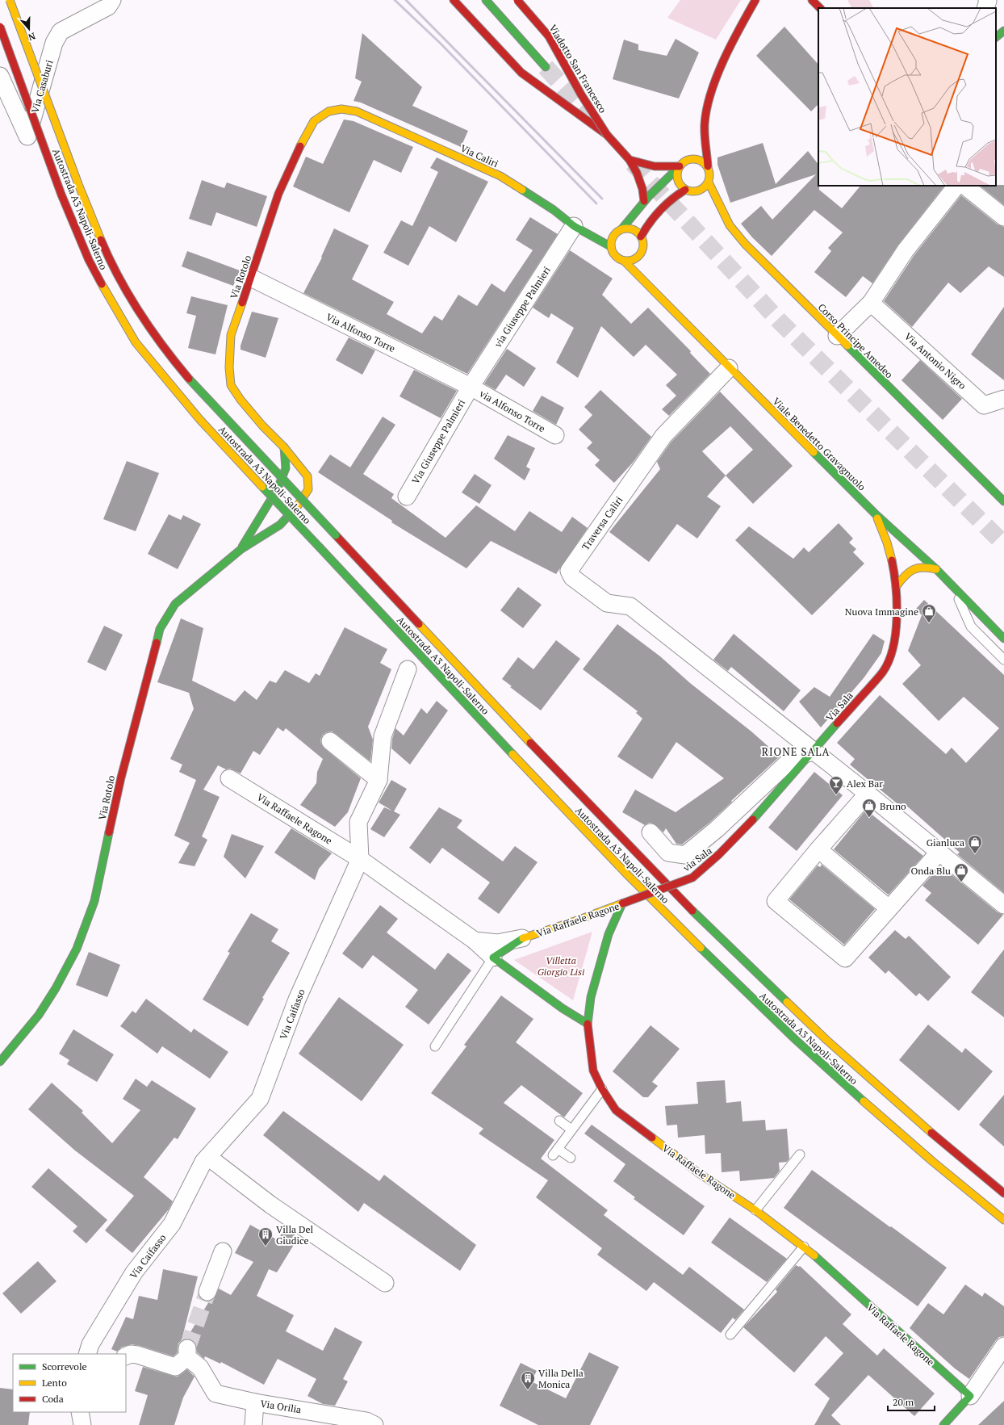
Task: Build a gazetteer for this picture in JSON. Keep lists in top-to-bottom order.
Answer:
{
  "streets": {
    "main road": [
      "Viadotto San Francesco",
      "Via Caliri",
      "Autostrada A3 Napoli-Salerno",
      "Via Rotolo",
      "Corso Principe Amedeo",
      "Viale Benedetto Gravagnuolo",
      "Via Sala",
      "Via Raffaele Ragone",
      "via Sala"
    ],
    "street": [
      "Via Casaburi",
      "via Giuseppe Palmieri",
      "Via Alfonso Torre",
      "Via Antonio Nigro",
      "via Alfonso Torre",
      "Via Giuseppe Palmieri",
      "Traversa Caliri",
      "Via Caifasso",
      "Via Orilia"
    ]
  },
  "crossings": [
    ["Viadotto San Francesco", "Corso Principe Amedeo"],
    ["Via Caliri", "Via Rotolo"],
    ["Via Caliri", "via Giuseppe Palmieri"],
    ["Via Caliri", "Viale Benedetto Gravagnuolo"],
    ["Via Rotolo", "Via Alfonso Torre"],
    ["via Giuseppe Palmieri", "Via Alfonso Torre"],
    ["via Giuseppe Palmieri", "via Alfonso Torre"],
    ["via Giuseppe Palmieri", "Via Giuseppe Palmieri"],
    ["Via Alfonso Torre", "via Alfonso Torre"],
    ["Via Alfonso Torre", "Via Giuseppe Palmieri"],
    ["via Alfonso Torre", "Via Giuseppe Palmieri"],
    ["Viale Benedetto Gravagnuolo", "Traversa Caliri"],
    ["Viale Benedetto Gravagnuolo", "Via Sala"],
    ["Traversa Caliri", "Via Sala"],
    ["Via Sala", "via Sala"],
    ["Via Raffaele Ragone", "via Sala"],
    ["Via Raffaele Ragone", "Via Caifasso"]
  ],
  "districts": ["RIONE SALA"],
  "parks": ["Villetta Giorgio Lisi"],
  "places": {
    "shop": [
      "Nuova Immagine",
      "Bruno",
      "Gianluca",
      "Onda Blu"
    ],
    "bar": ["Alex Bar"],
    "building": ["Villa Del Giudice", "Villa Della Monica"]
  },
  "legend": ["Scorrevole", "Lento", "Coda"],
  "scale_bar": "20 m",
  "north": "bottom"
}
